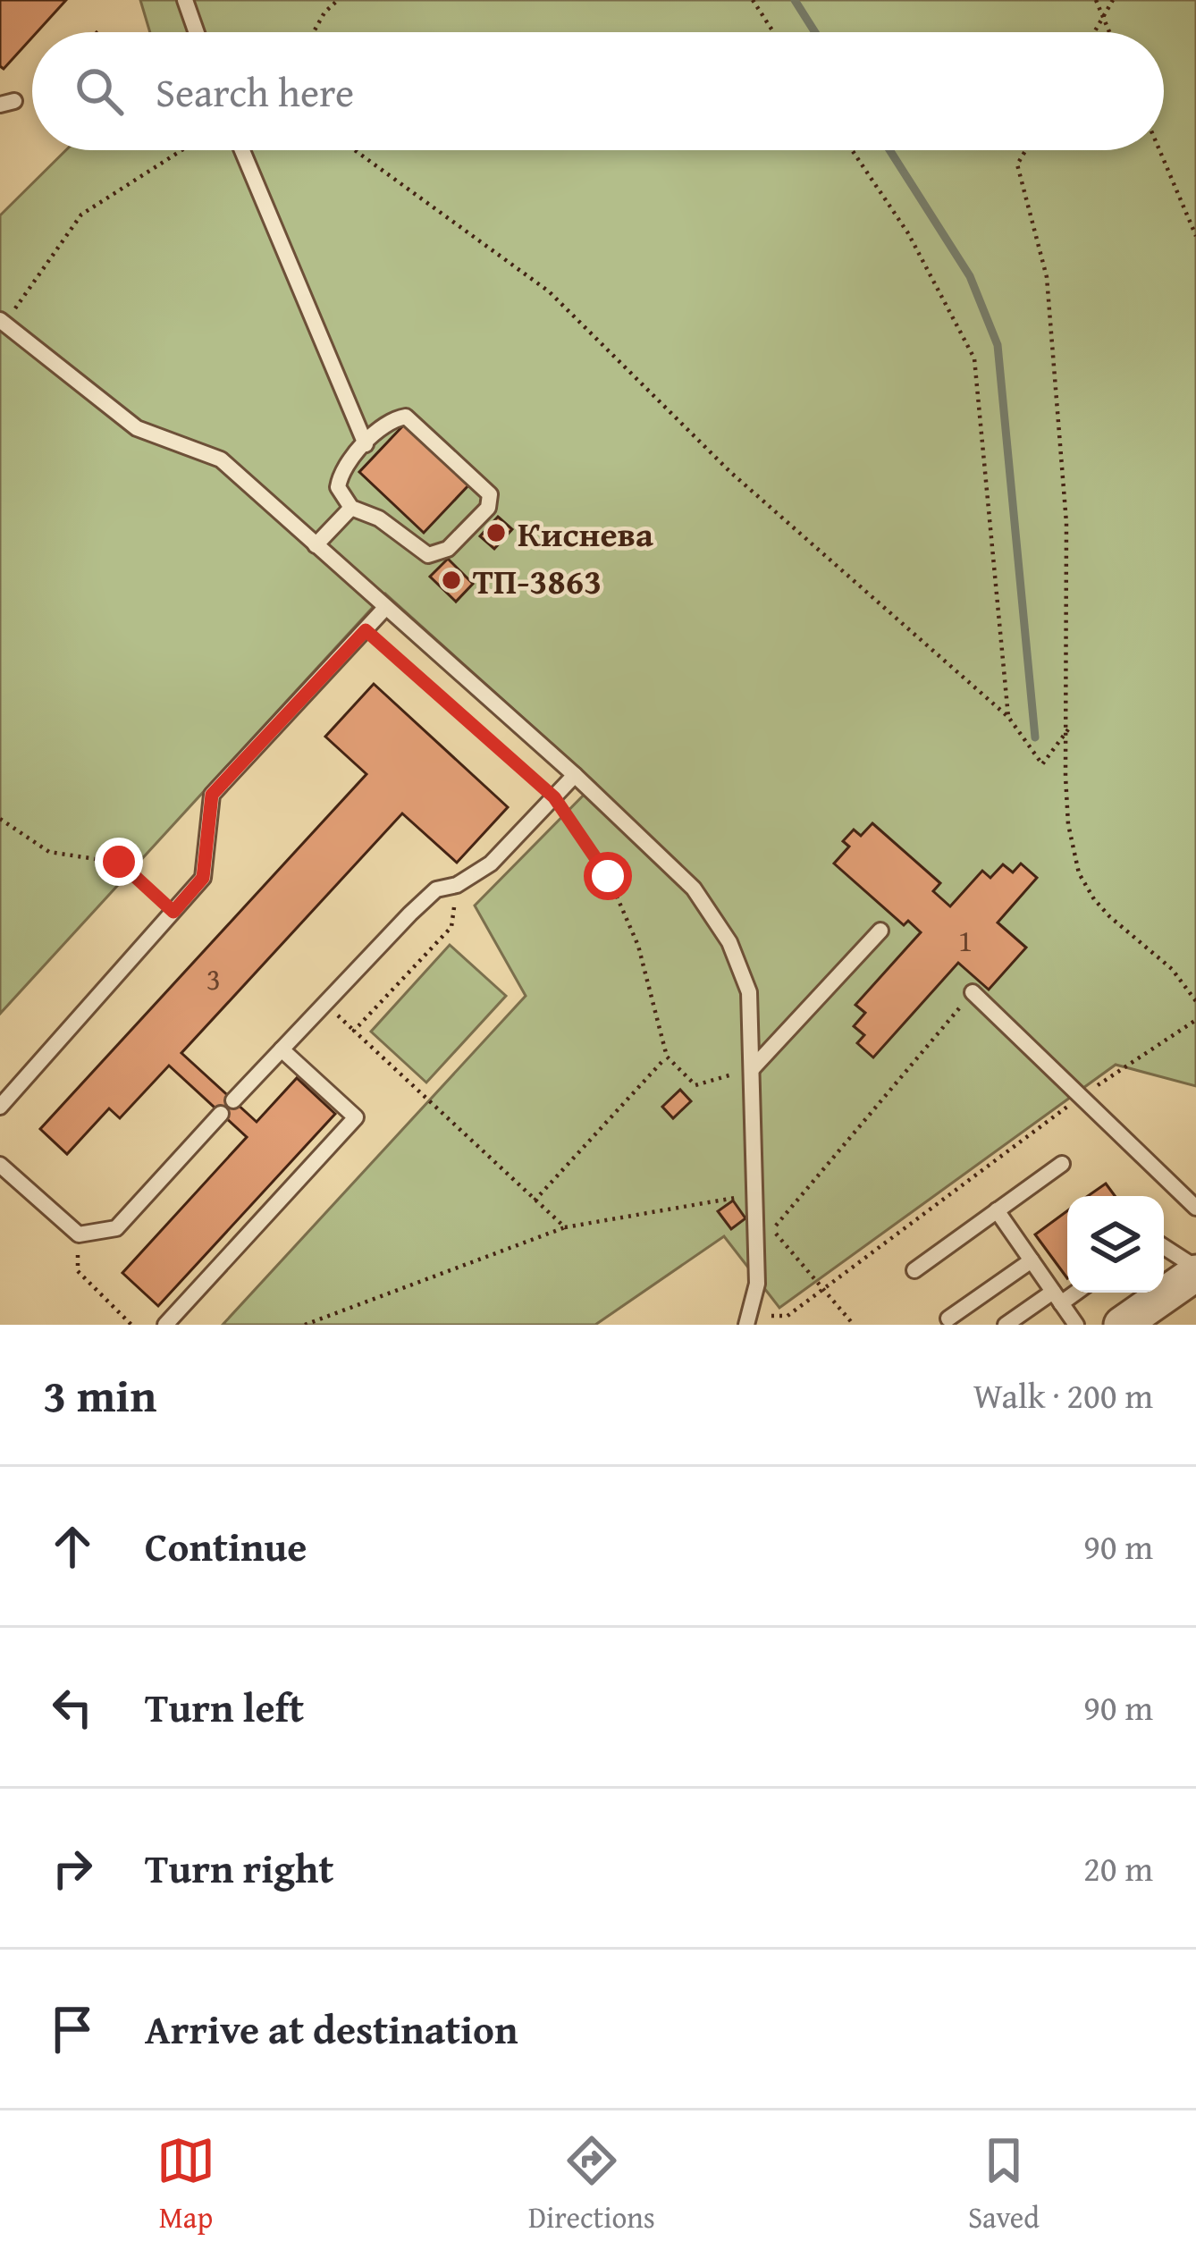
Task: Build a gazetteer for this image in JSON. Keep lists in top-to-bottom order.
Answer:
{
  "places": ["Киснева", "ТП-3863"],
  "house_numbers": ["1", "3"],
  "page": {
    "search": "Search here",
    "heading": ["3 min", "Walk · 200 m"],
    "list": [
      ["Continue", "90 m"],
      ["Turn left", "90 m"],
      ["Turn right", "20 m"],
      "Arrive at destination"
    ],
    "nav": ["Map", "Directions", "Saved"]
  }
}
